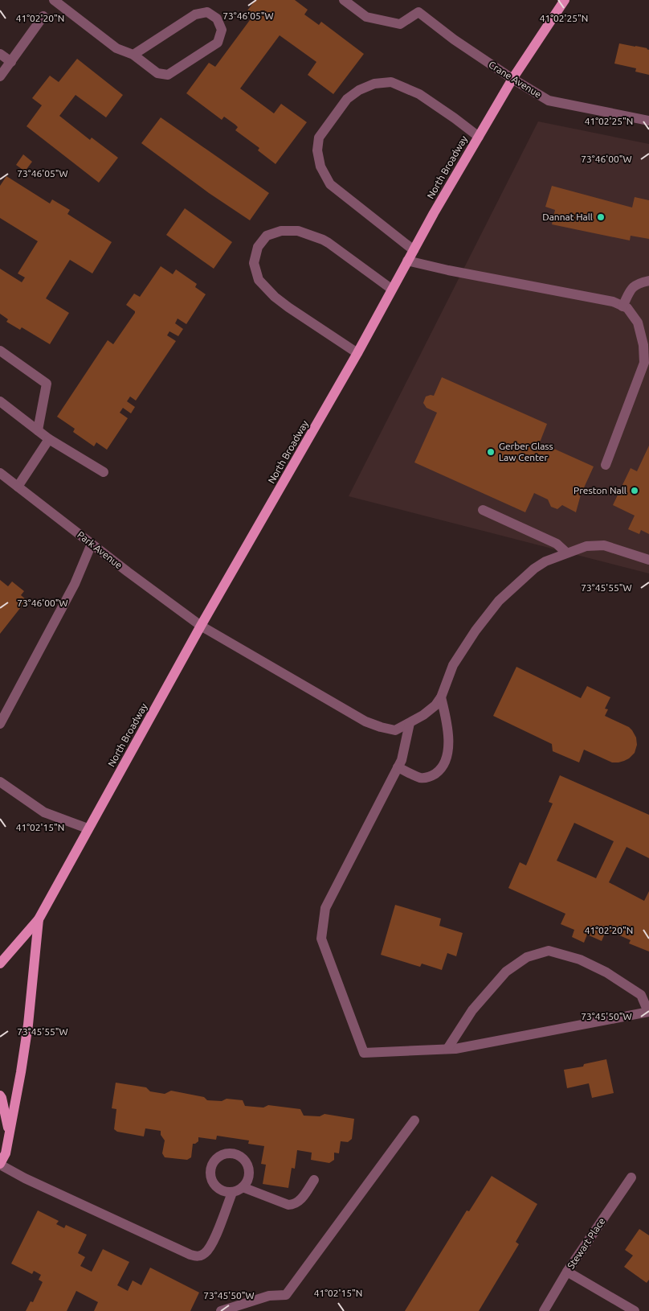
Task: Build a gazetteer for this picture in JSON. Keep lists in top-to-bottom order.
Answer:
{
  "streets": {
    "main road": ["North Broadway"],
    "street": ["Crane Avenue", "Park Avenue", "Stewart Place"]
  },
  "crossings": [
    ["Crane Avenue", "North Broadway"],
    ["North Broadway", "Park Avenue"]
  ],
  "places": ["Dannat Hall", "Gerber Glass Law Center", "Preston Nall"],
  "coordinates": [
    "73°46'05\"W",
    "41°02'25\"N",
    "41°02'20\"N",
    "73°46'00\"W",
    "73°45'55\"W",
    "41°02'15\"N",
    "73°45'50\"W"
  ]
}
